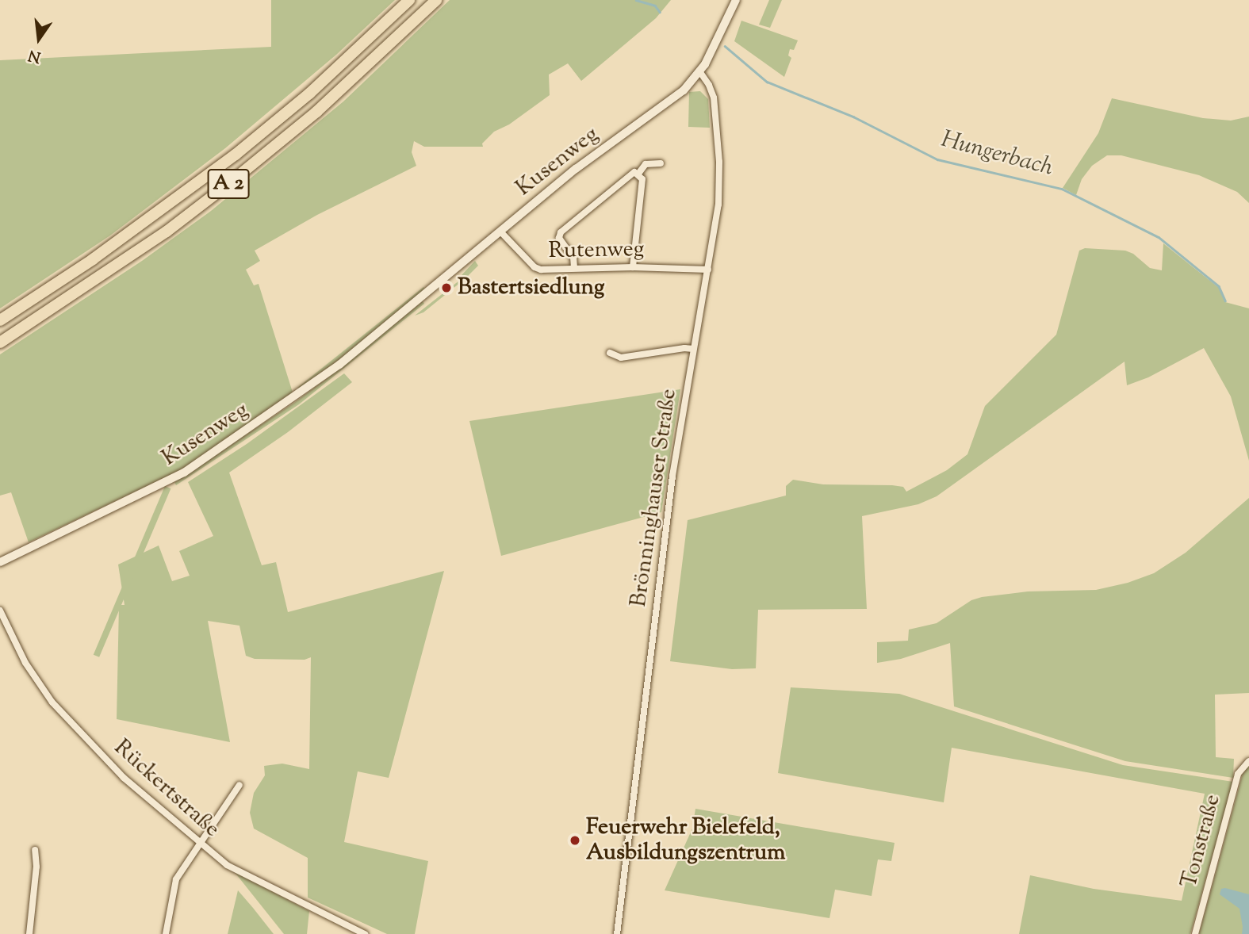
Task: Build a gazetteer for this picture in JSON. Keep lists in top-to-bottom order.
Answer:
{
  "streets": {
    "highway": ["A 2"],
    "street": [
      "Kusenweg",
      "Rutenweg",
      "Brönninghauser Straße",
      "Rückertstraße",
      "Tonstraße"
    ]
  },
  "crossings": [
    ["Kusenweg", "Rutenweg"],
    ["Kusenweg", "Brönninghauser Straße"],
    ["Rutenweg", "Brönninghauser Straße"]
  ],
  "water": ["Hungerbach"],
  "places": ["Bastertsiedlung", "Feuerwehr Bielefeld, Ausbildungszentrum"],
  "north": "bottom"
}
